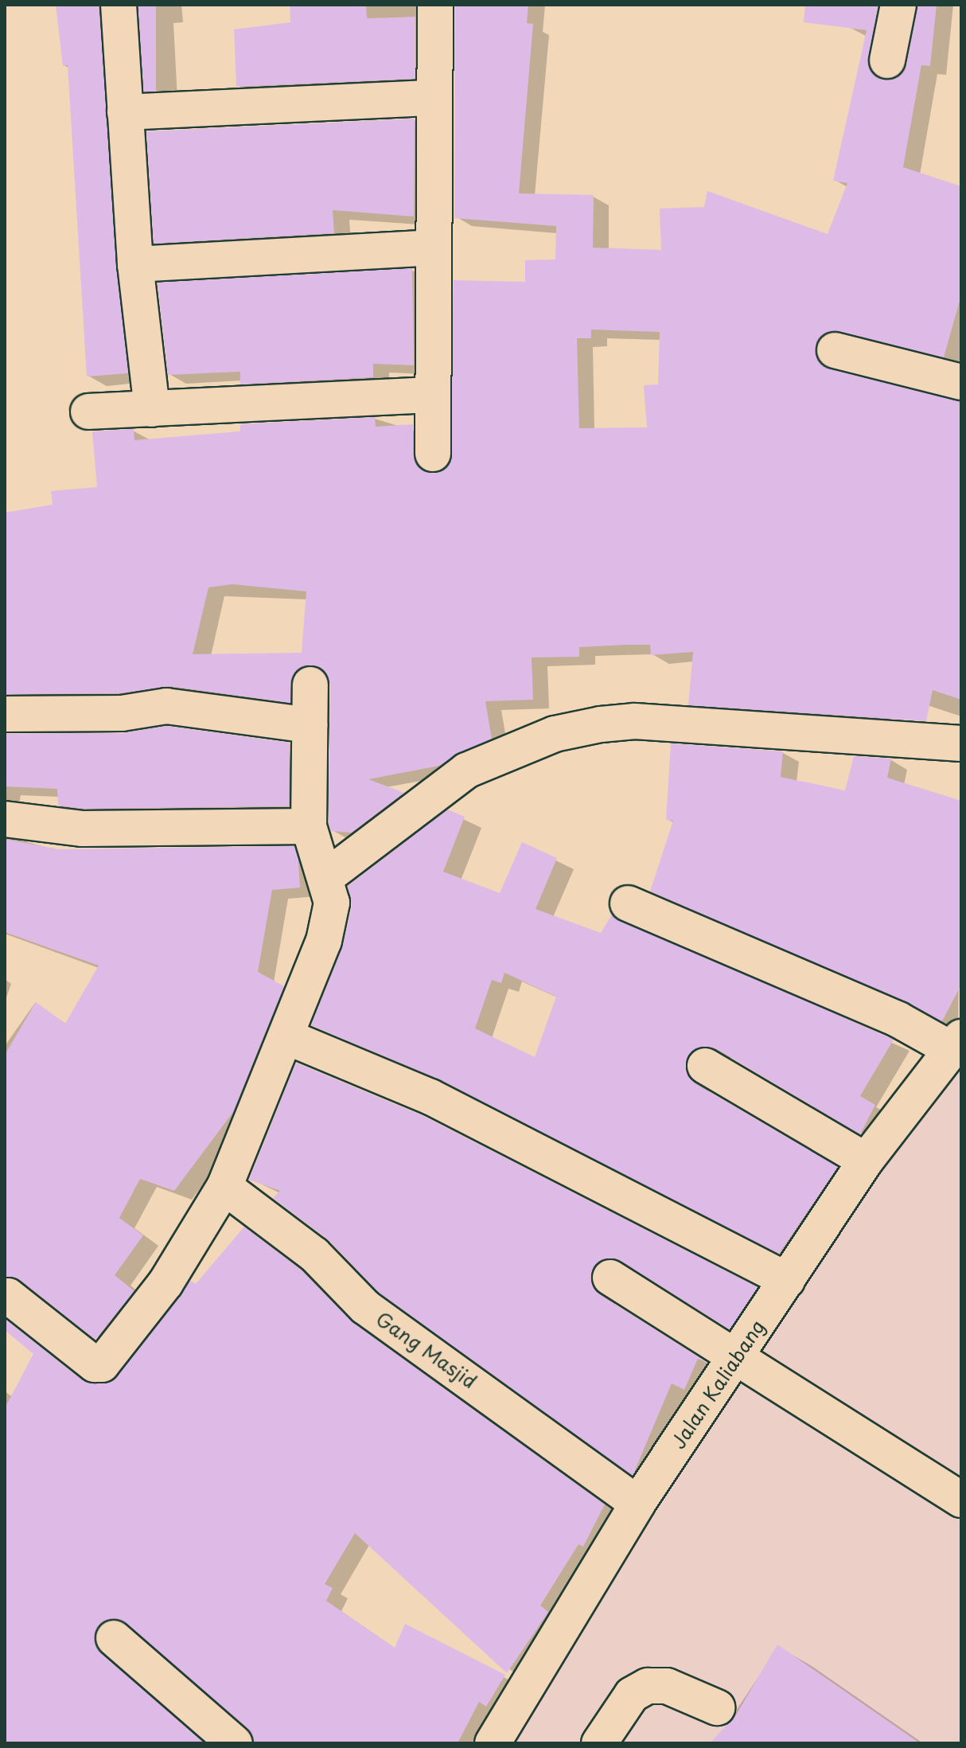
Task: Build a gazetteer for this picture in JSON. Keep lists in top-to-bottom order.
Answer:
{
  "streets": {
    "street": ["Gang Masjid", "Jalan Kaliabang"]
  },
  "crossings": [
    ["Gang Masjid", "Jalan Kaliabang"]
  ]
}
